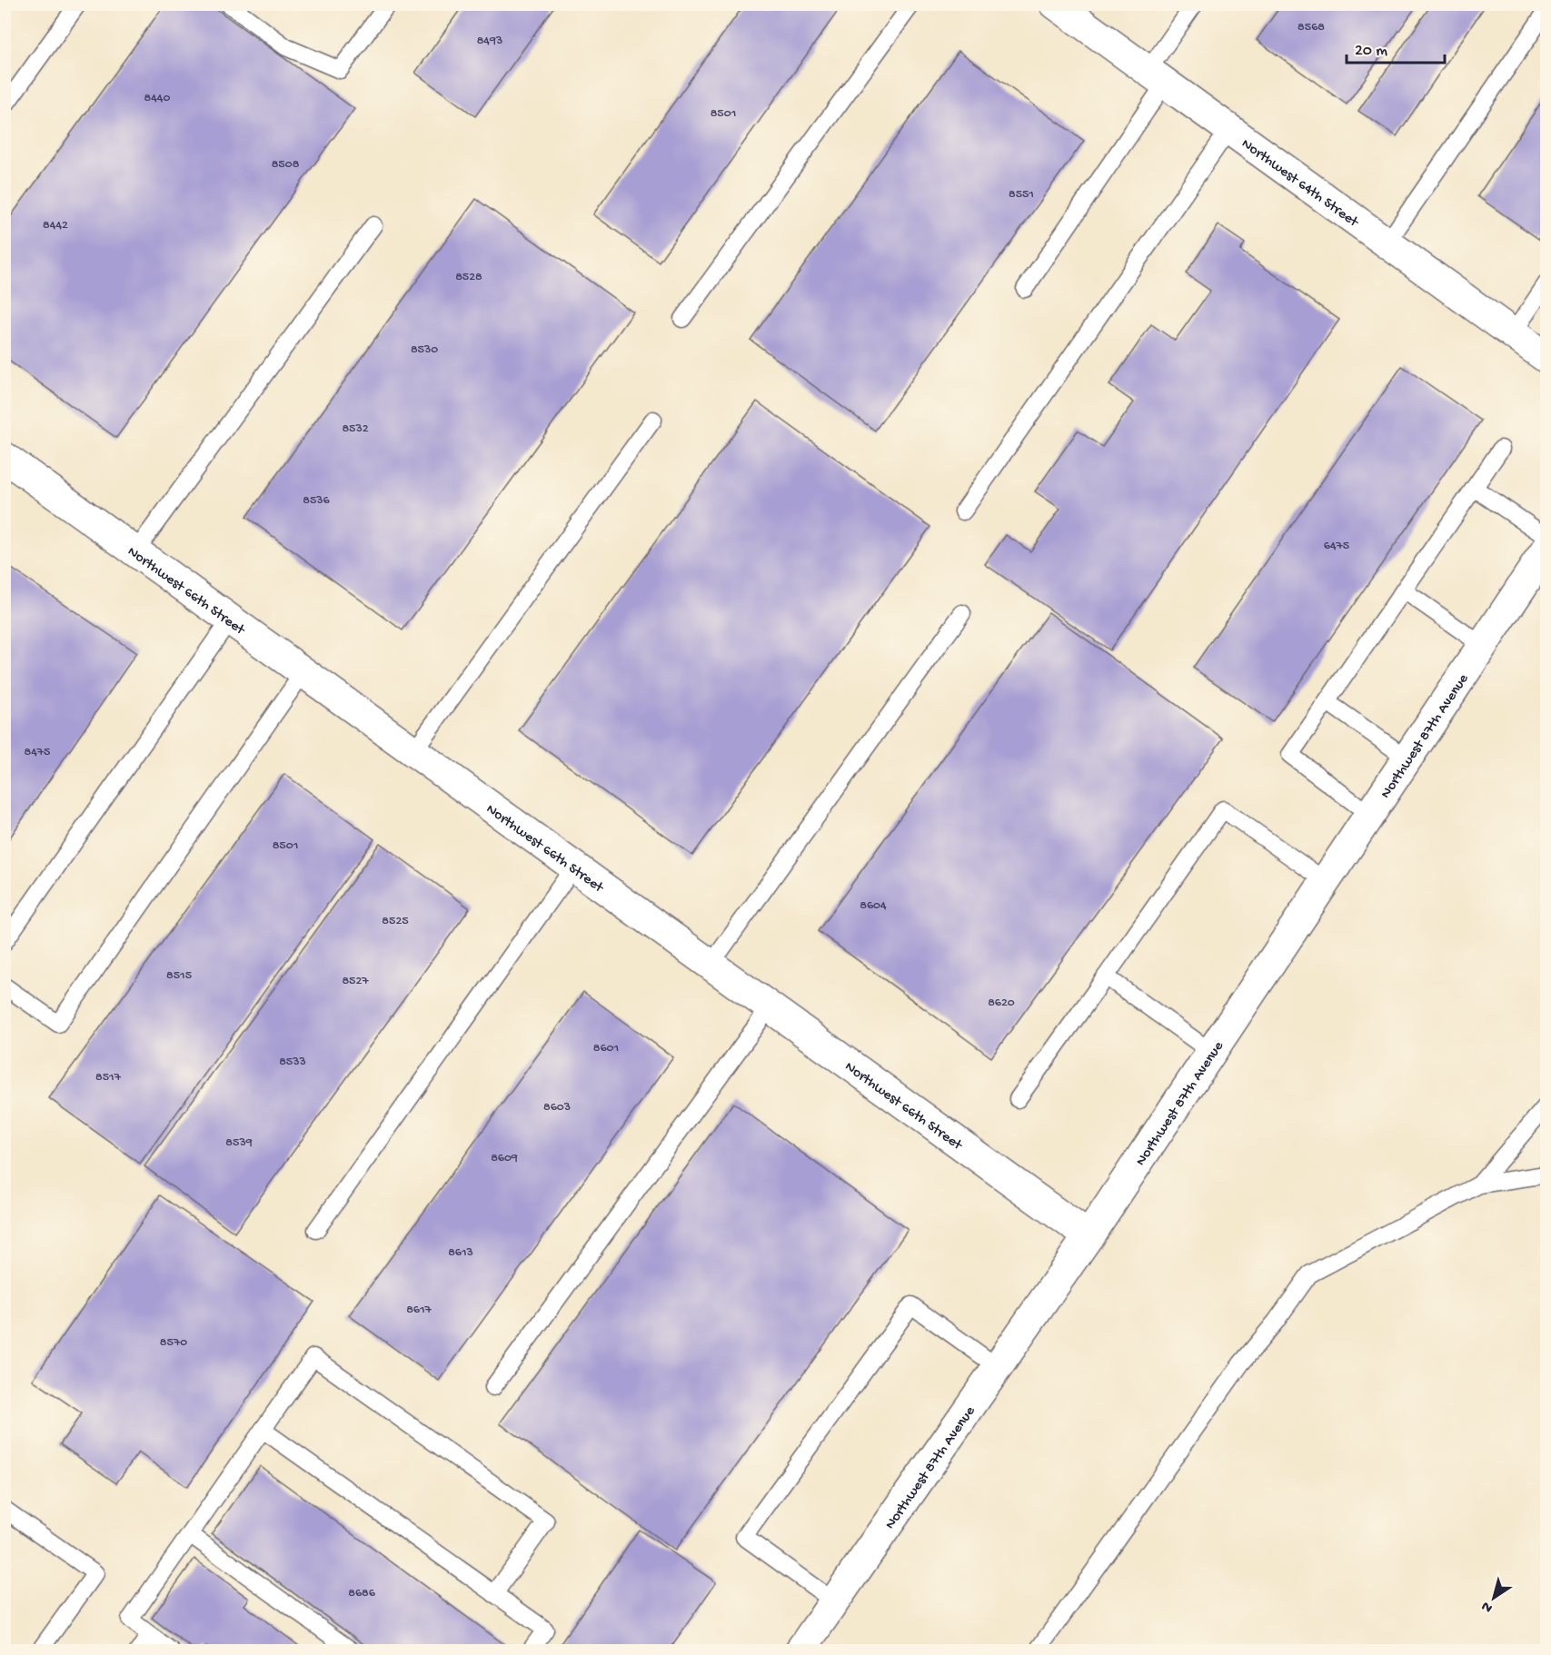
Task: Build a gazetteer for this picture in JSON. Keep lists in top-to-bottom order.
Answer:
{
  "streets": {
    "street": ["Northwest 64th Street", "Northwest 66th Street", "Northwest 87th Avenue"]
  },
  "crossings": [
    ["Northwest 66th Street", "Northwest 87th Avenue"]
  ],
  "house_numbers": [
    "8568",
    "8493",
    "8440",
    "8501",
    "8508",
    "8551",
    "8442",
    "8528",
    "8530",
    "8532",
    "8536",
    "6475",
    "8475",
    "8501",
    "8604",
    "8525",
    "8515",
    "8527",
    "8620",
    "8601",
    "8533",
    "8517",
    "8603",
    "8539",
    "8609",
    "8613",
    "8617",
    "8570",
    "8686"
  ],
  "scale_bar": "20 m",
  "north": "bottom left"
}
